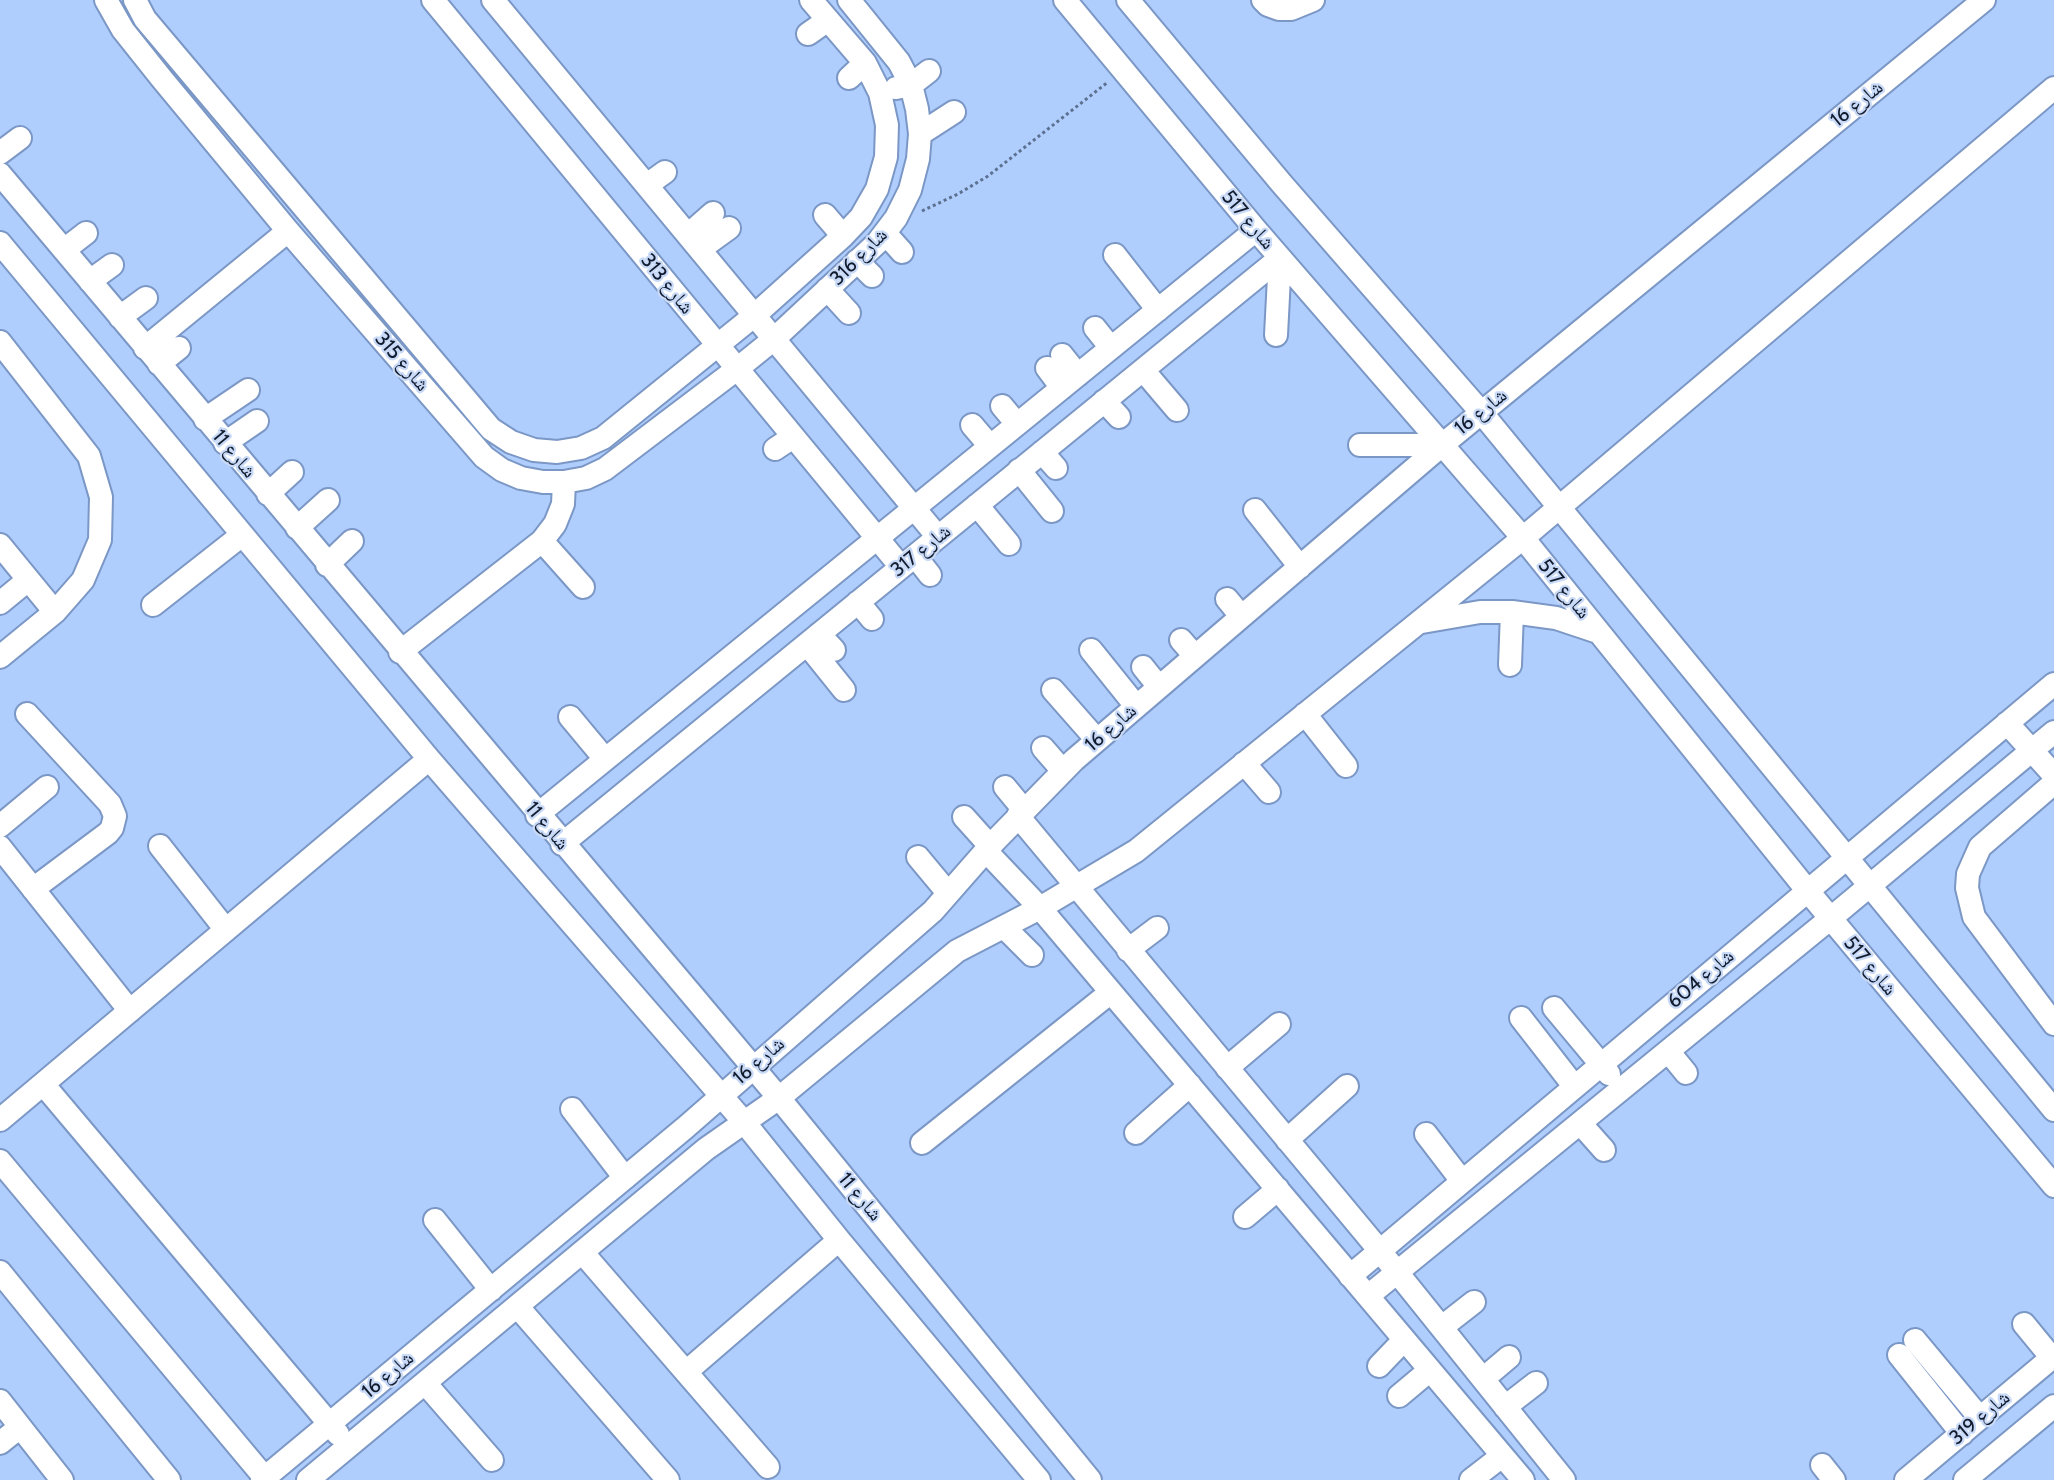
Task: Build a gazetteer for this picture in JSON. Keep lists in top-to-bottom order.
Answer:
{
  "streets": {
    "street": [
      "شارع 16",
      "شارع 517",
      "شارع 316",
      "شارع 313",
      "شارع 315",
      "شارع 11",
      "شارع 317",
      "شارع 604",
      "شارع 319"
    ]
  },
  "crossings": [
    ["شارع 16", "شارع 517"],
    ["شارع 16", "شارع 11"],
    ["شارع 517", "شارع 317"],
    ["شارع 517", "شارع 604"],
    ["شارع 316", "شارع 315"],
    ["شارع 313", "شارع 315"],
    ["شارع 313", "شارع 317"],
    ["شارع 11", "شارع 317"]
  ]
}
